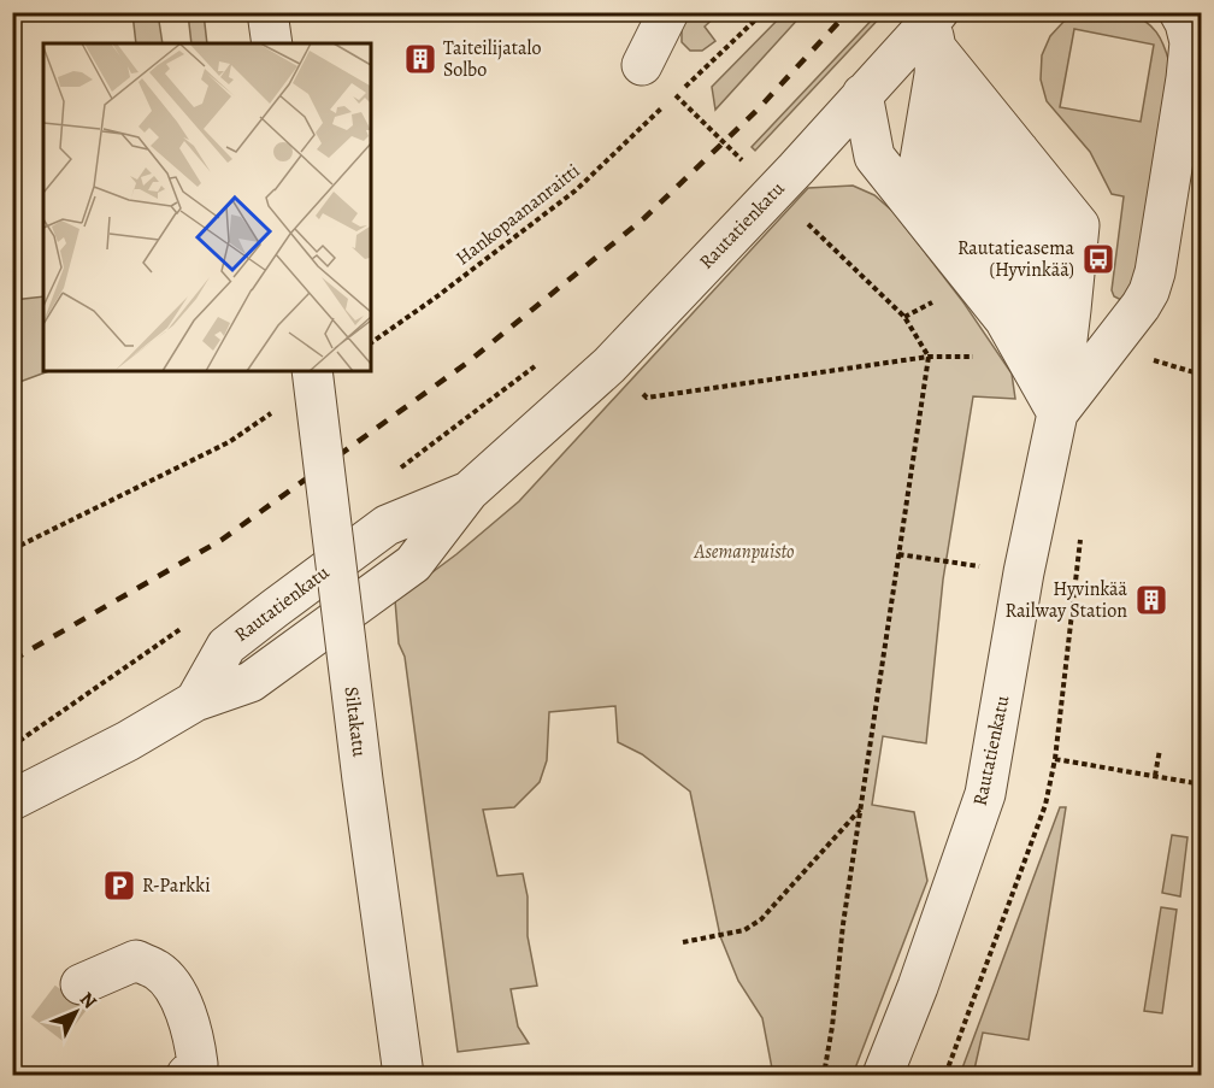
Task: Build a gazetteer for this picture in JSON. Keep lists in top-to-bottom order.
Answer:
{
  "streets": {
    "street": ["Rautatienkatu", "Siltakatu"],
    "path": ["Hankopaananraitti"]
  },
  "parks": ["Asemanpuisto"],
  "places": {
    "building": ["Taiteilijatalo Solbo", "Hyvinkää Railway Station"],
    "bus stop": ["Rautatieasema (Hyvinkää)"],
    "parking": ["R-Parkki"]
  },
  "north": "top right"
}
